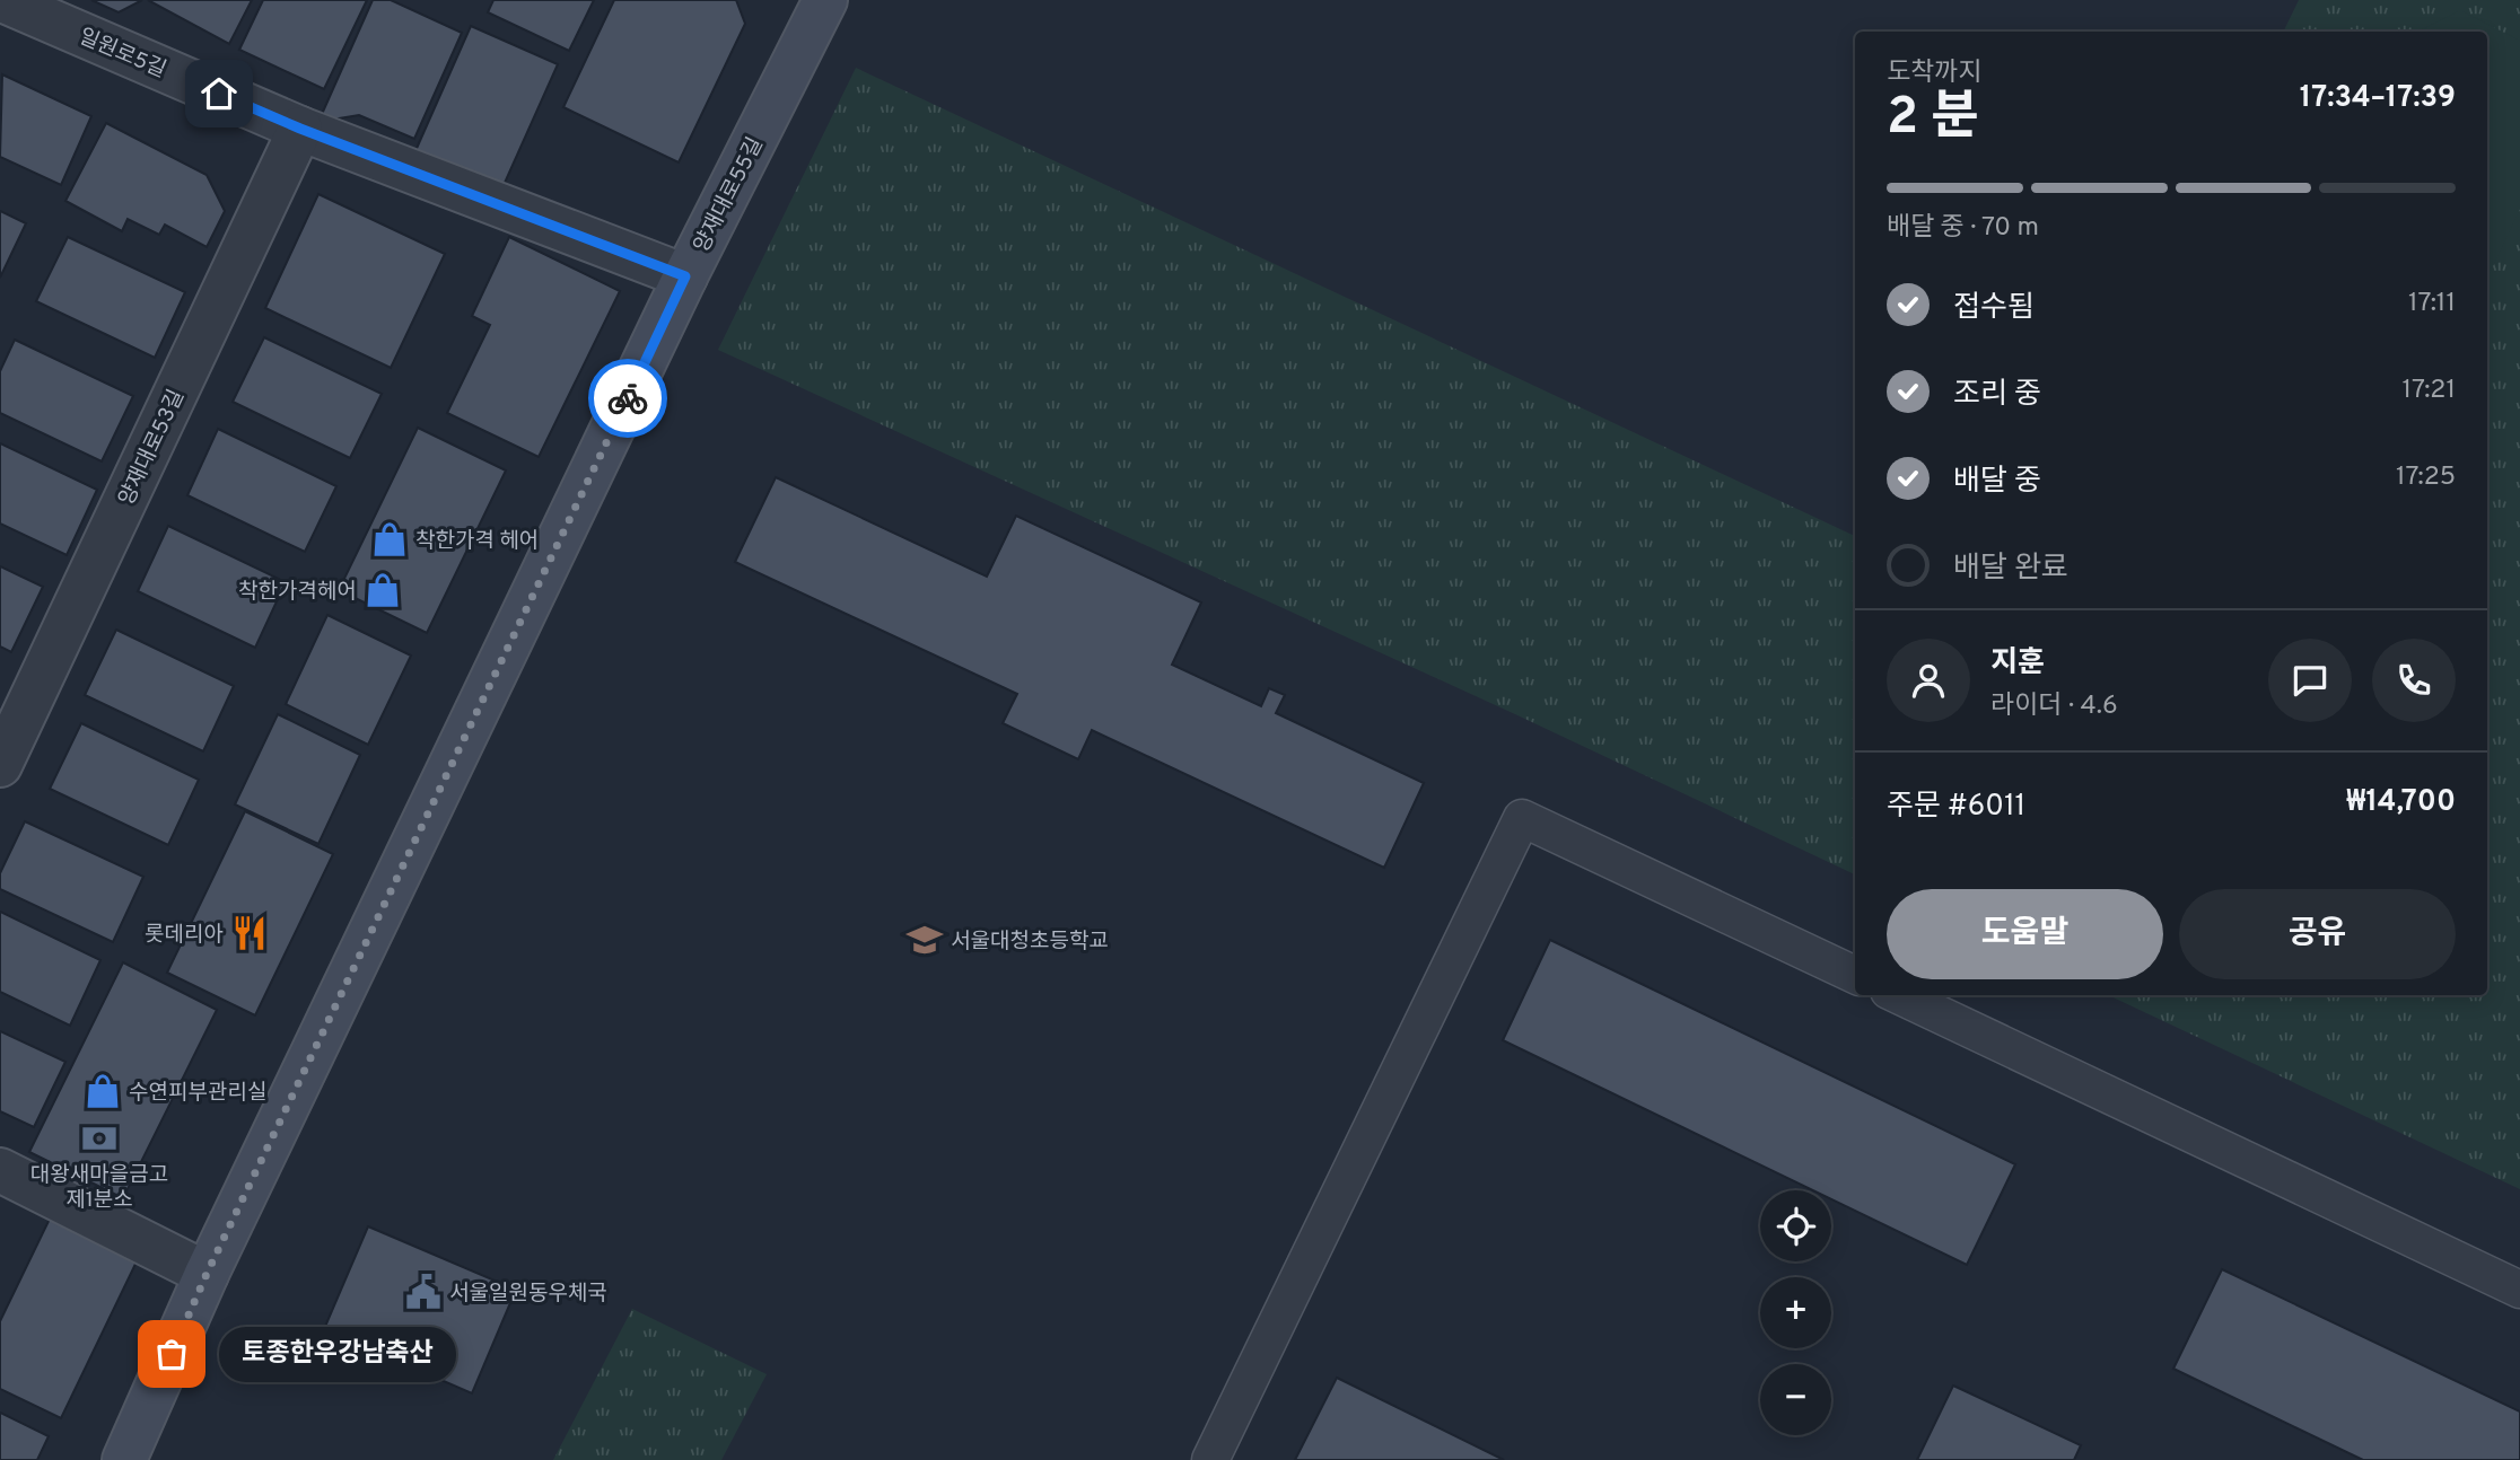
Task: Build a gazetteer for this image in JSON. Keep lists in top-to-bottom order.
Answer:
{
  "streets": {
    "street": ["일원로5길", "양재대로55길", "양재대로53길"]
  },
  "crossings": [
    ["일원로5길", "양재대로55길"],
    ["일원로5길", "양재대로53길"]
  ],
  "places": {
    "shop": ["착한가격 헤어", "착한가격헤어", "수연피부관리실"],
    "restaurant": ["롯데리아"],
    "school or university": ["서울대청초등학교"],
    "bank": ["대왕새마을금고 제1분소"],
    "public building": ["서울일원동우체국"],
    "other": ["토종한우강남축산"]
  },
  "page": {
    "heading": ["2 분", "도착까지", "17:34–17:39"],
    "panel": [
      "지훈",
      "라이더 · 4.6",
      "주문 #6011",
      "₩14,700"
    ],
    "bar": "배달 중 · 70 m",
    "list": [
      ["접수됨", "17:11"],
      ["조리 중", "17:21"],
      ["배달 중", "17:25"],
      "배달 완료"
    ],
    "buttons": ["도움말", "공유"],
    "map_buttons": ["+", "−"],
    "bubble": "토종한우강남축산"
  }
}
